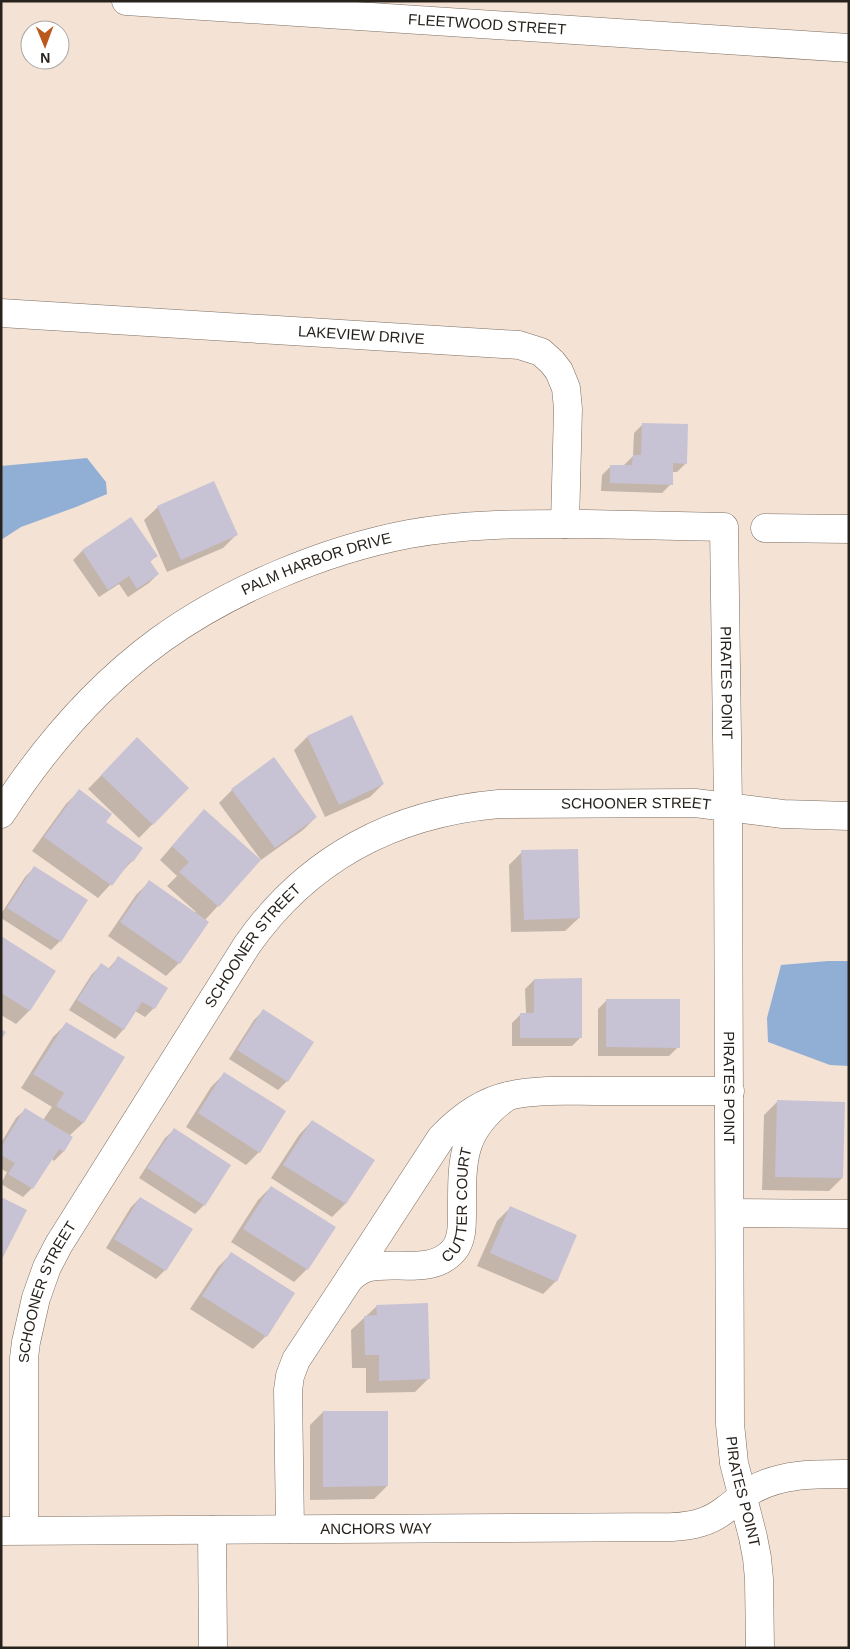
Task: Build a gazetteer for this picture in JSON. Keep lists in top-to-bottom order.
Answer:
{
  "streets": {
    "street": [
      "FLEETWOOD STREET",
      "LAKEVIEW DRIVE",
      "PALM HARBOR DRIVE",
      "PIRATES POINT",
      "SCHOONER STREET",
      "CUTTER COURT",
      "ANCHORS WAY"
    ]
  },
  "crossings": [
    ["LAKEVIEW DRIVE", "PALM HARBOR DRIVE"],
    ["PALM HARBOR DRIVE", "PIRATES POINT"],
    ["PIRATES POINT", "SCHOONER STREET"],
    ["PIRATES POINT", "CUTTER COURT"],
    ["PIRATES POINT", "ANCHORS WAY"],
    ["SCHOONER STREET", "ANCHORS WAY"],
    ["CUTTER COURT", "ANCHORS WAY"]
  ],
  "north": "bottom"
}
